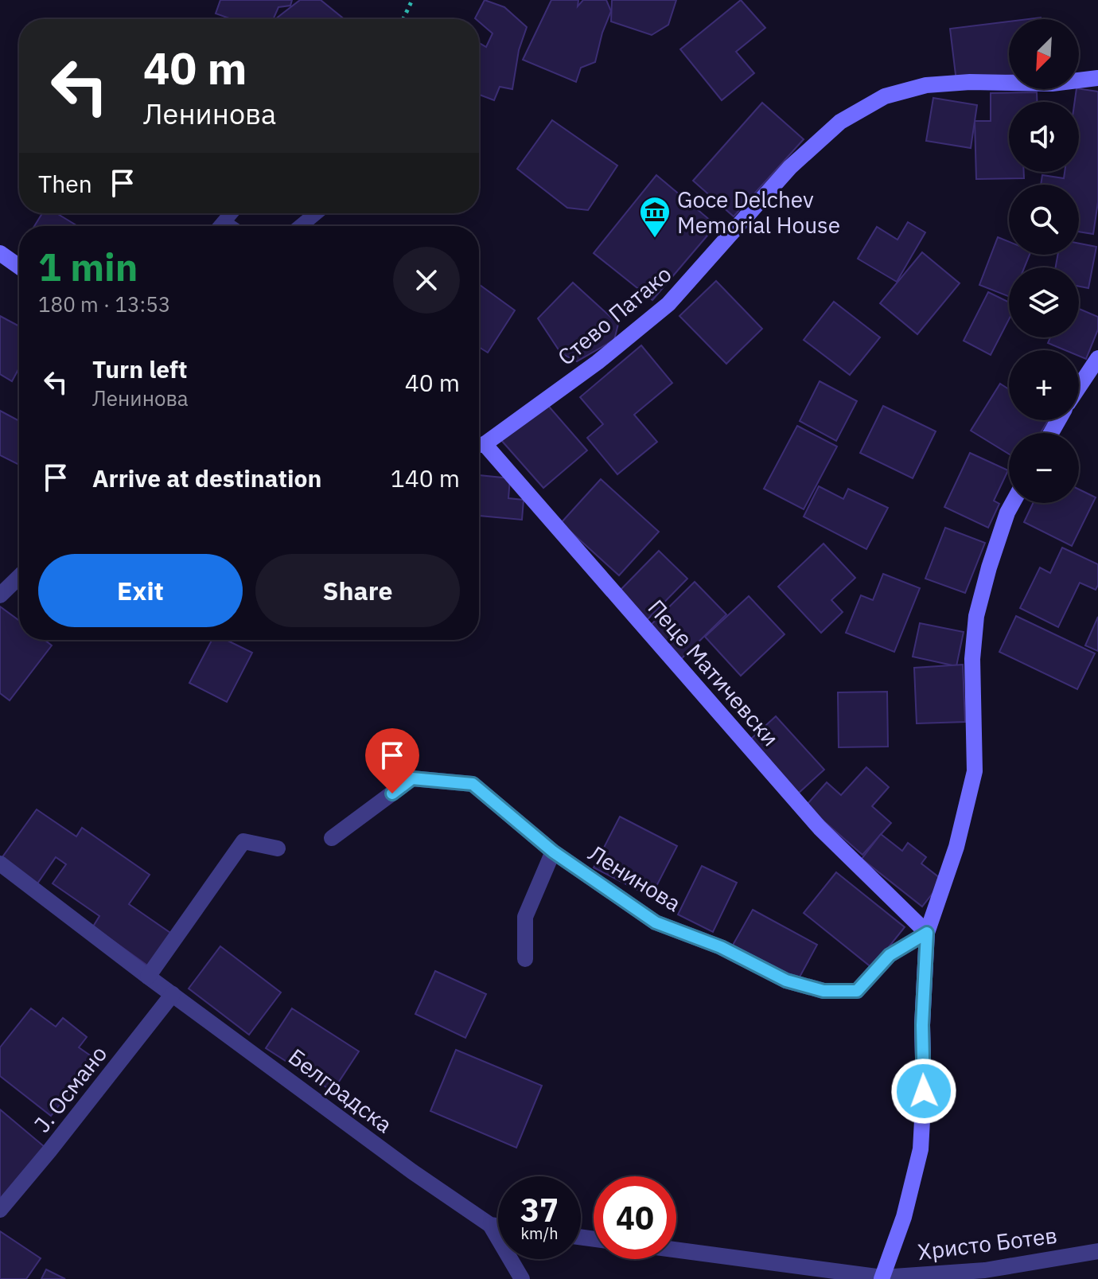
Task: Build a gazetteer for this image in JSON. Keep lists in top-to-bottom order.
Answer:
{
  "streets": {
    "street": [
      "Стево Патако",
      "Пеце Матичевски",
      "Ленинова",
      "Ј. Османо",
      "Белградска",
      "Христо Ботев"
    ]
  },
  "crossings": [
    ["Пеце Матичевски", "Ленинова"],
    ["Ј. Османо", "Белградска"]
  ],
  "places": {
    "museum": ["Goce Delchev Memorial House"]
  },
  "north": "bottom left",
  "page": {
    "map_buttons": ["+", "−"],
    "turn": ["40 m", "Ленинова"],
    "then": "Then",
    "heading": ["1 min", "180 m · 13:53"],
    "list": [
      {
        "name": "Turn left",
        "note": "Ленинова",
        "value": "40 m"
      },
      {
        "name": "Arrive at destination",
        "value": "140 m"
      }
    ],
    "buttons": ["Exit", "Share"],
    "speed": "37 km/h",
    "limit": "40"
  }
}
